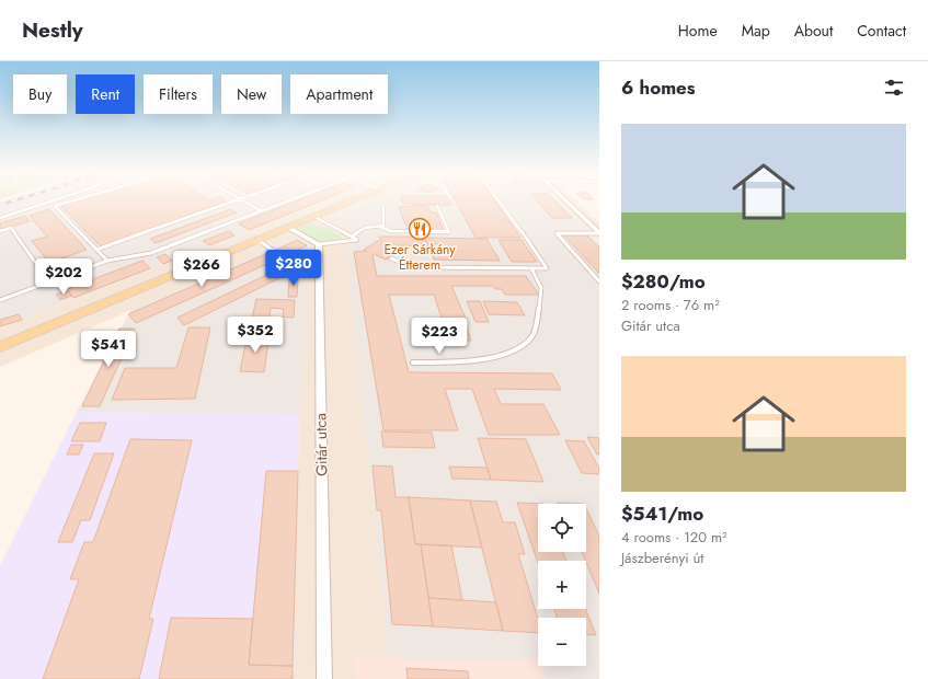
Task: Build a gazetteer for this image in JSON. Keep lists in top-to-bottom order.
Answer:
{
  "streets": {
    "street": ["Gitár utca"]
  },
  "places": {
    "restaurant": ["Ezer Sárkány Étterem"]
  },
  "page": {
    "header": "Nestly",
    "nav": [
      "Home",
      "Map",
      "About",
      "Contact"
    ],
    "heading": "6 homes",
    "chip": [
      "Buy",
      "Rent",
      "Filters",
      "New",
      "Apartment"
    ],
    "list": [
      {
        "name": "$280/mo",
        "note": "2 rooms · 76 m² · Gitár utca"
      },
      {
        "name": "$541/mo",
        "note": "4 rooms · 120 m² · Jászberényi út"
      }
    ],
    "price": [
      "$280",
      "$266",
      "$202",
      "$352",
      "$223",
      "$541"
    ],
    "map_buttons": ["+", "−"]
  }
}
